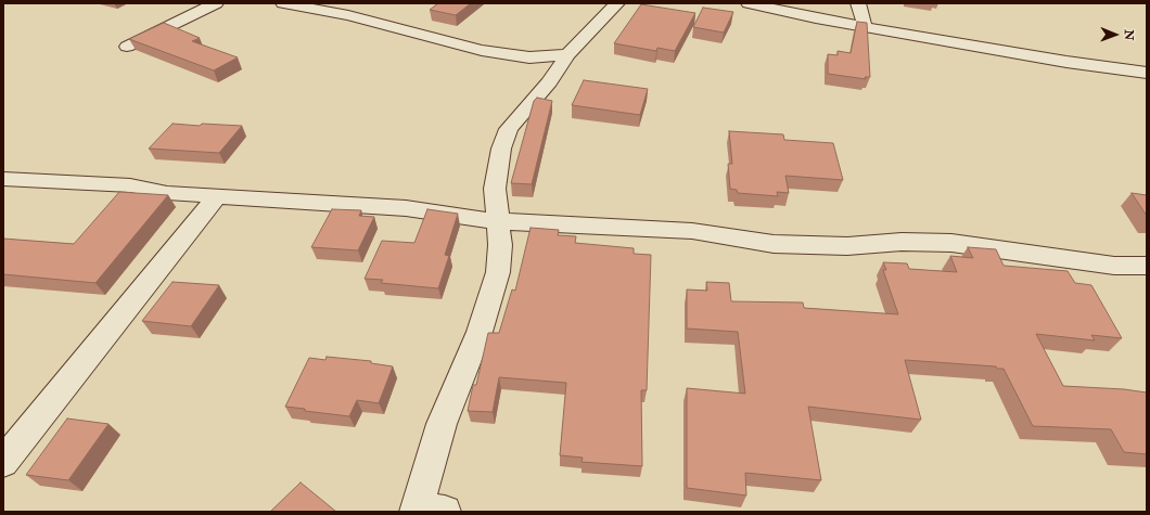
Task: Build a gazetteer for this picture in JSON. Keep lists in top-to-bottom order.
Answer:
{
  "north": "right"
}
